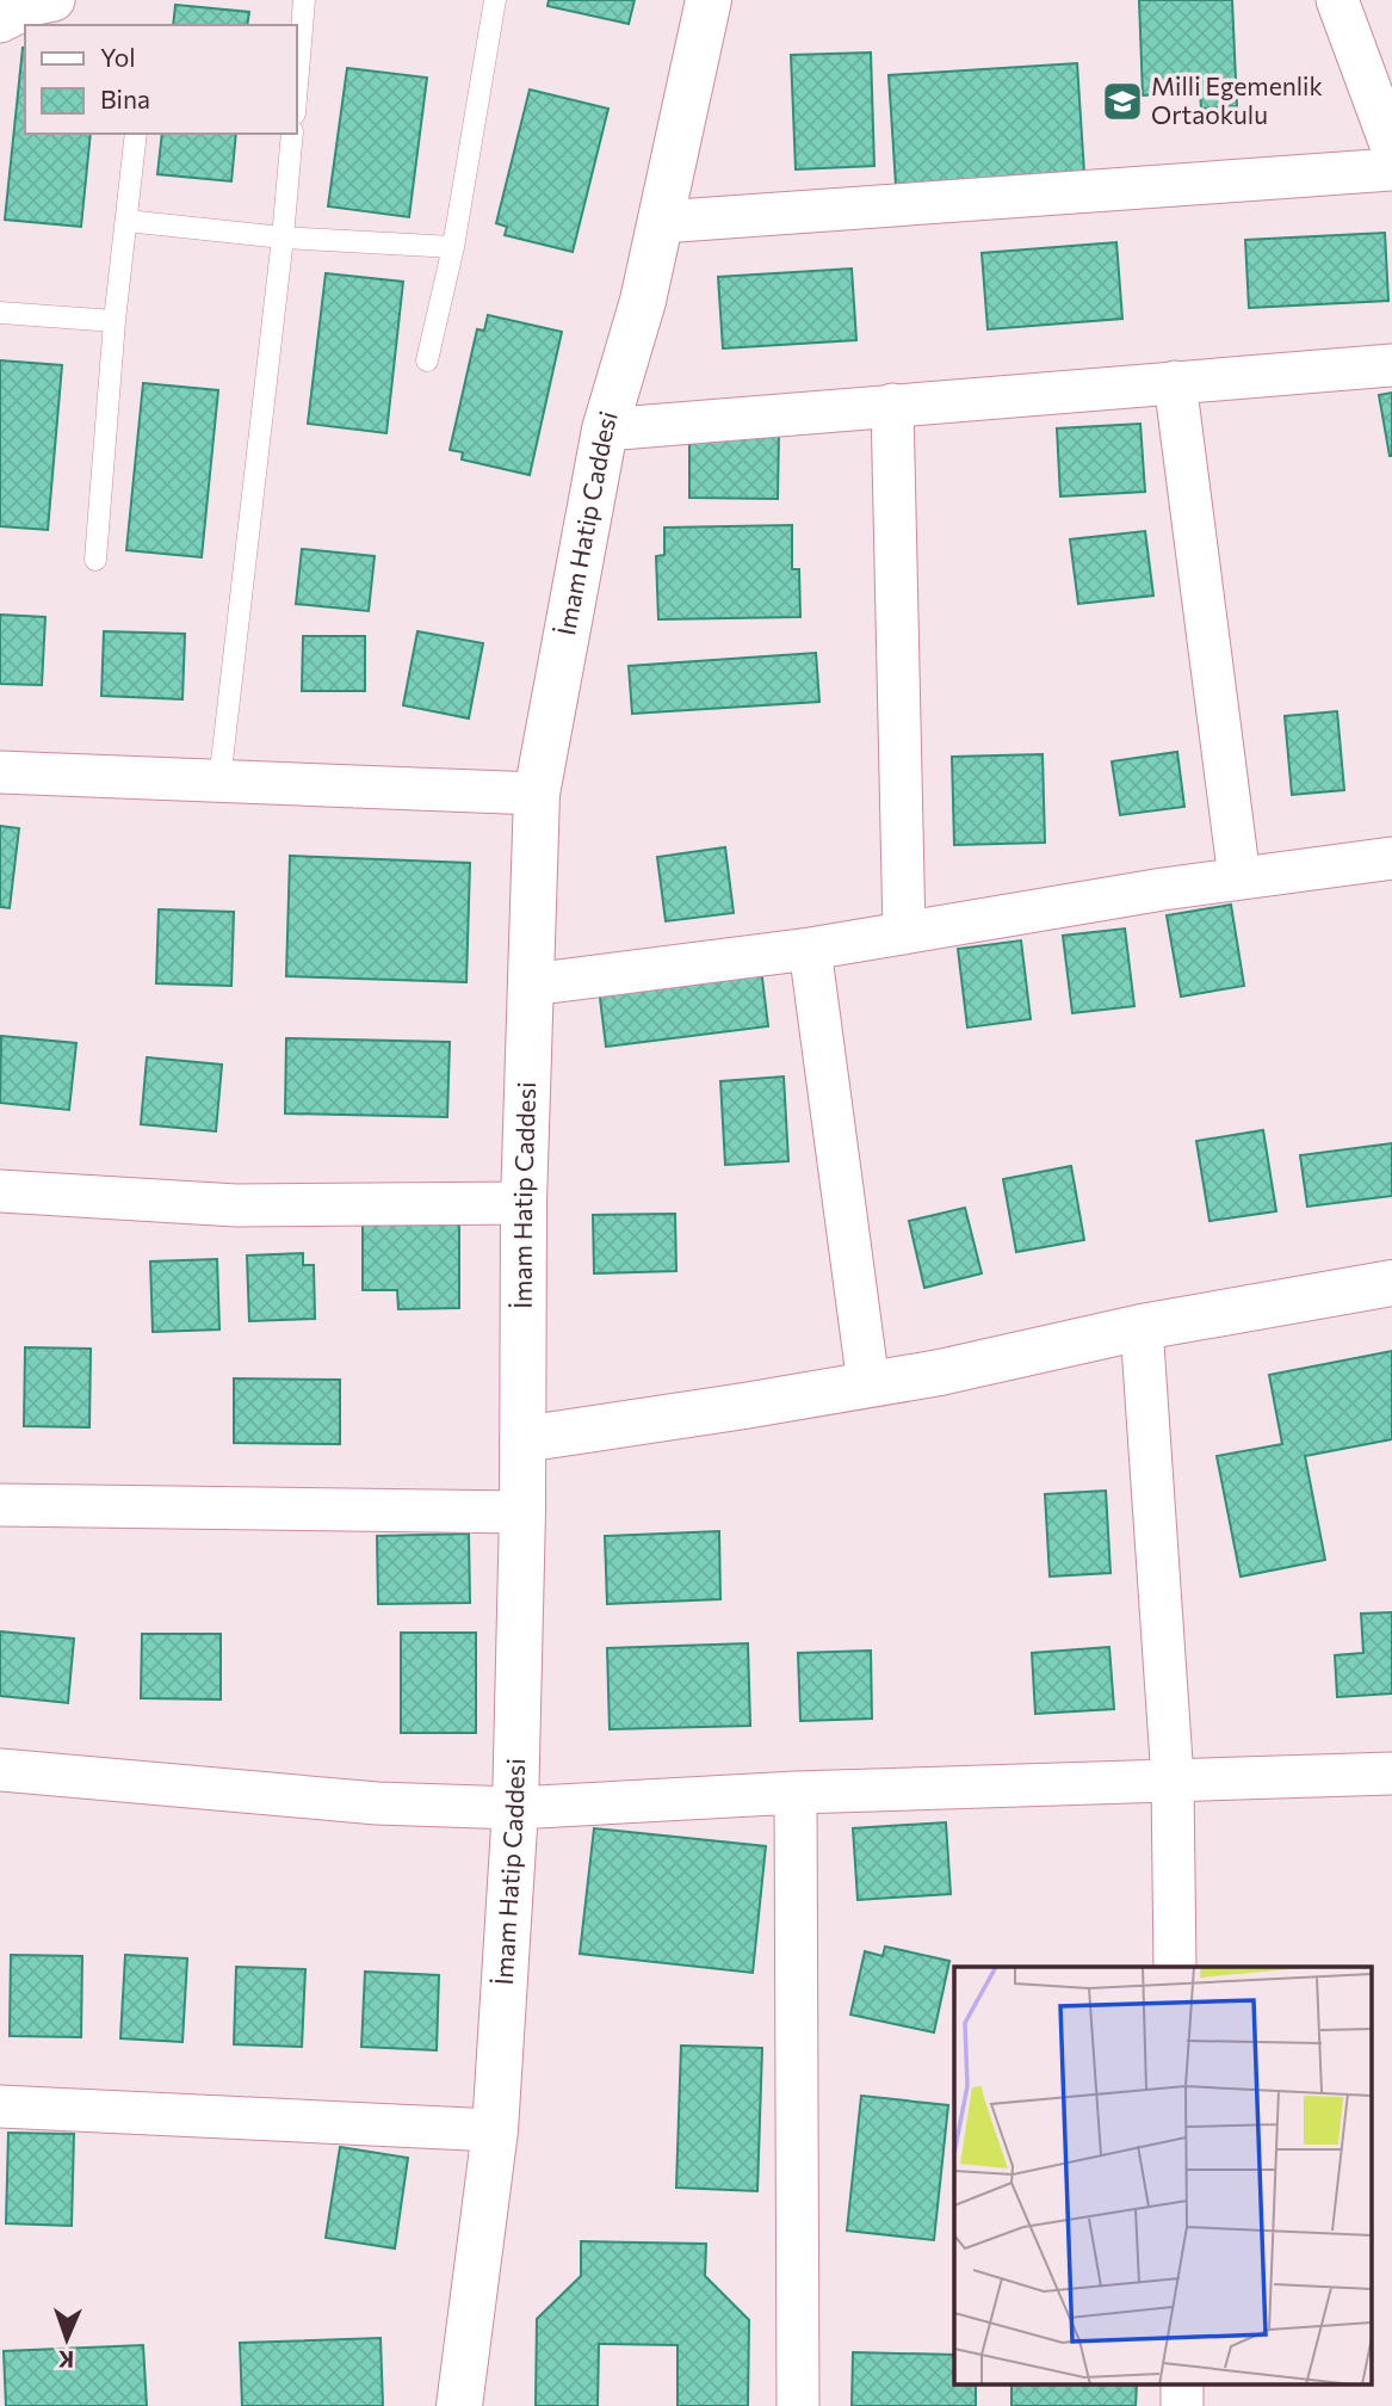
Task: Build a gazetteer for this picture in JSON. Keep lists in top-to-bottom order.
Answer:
{
  "streets": {
    "street": ["İmam Hatip Caddesi"]
  },
  "places": {
    "school or university": ["Milli Egemenlik Ortaokulu"]
  },
  "legend": ["Yol", "Bina"],
  "north": "bottom"
}
